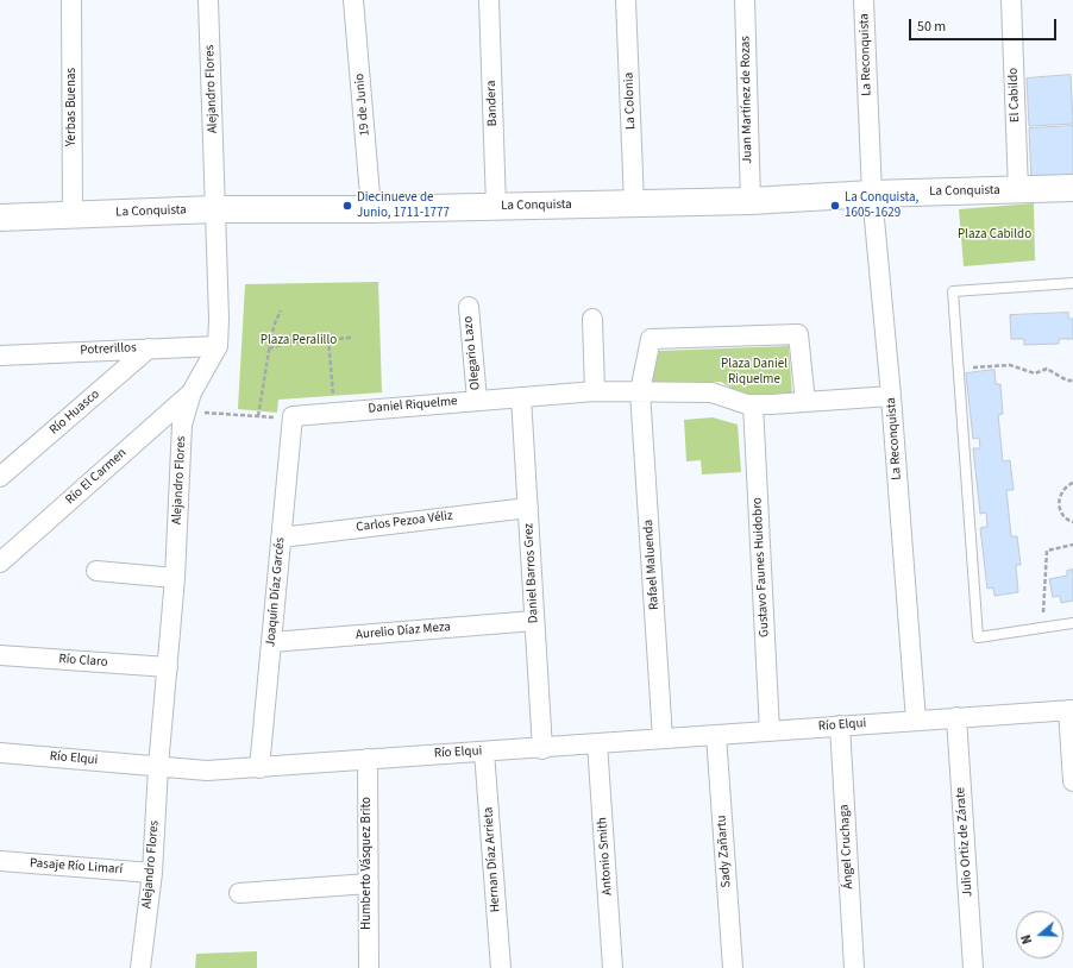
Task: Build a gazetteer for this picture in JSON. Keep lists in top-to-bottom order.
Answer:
{
  "streets": {
    "street": [
      "La Reconquista",
      "Alejandro Flores",
      "El Cabildo",
      "Juan Martínez de Rozas",
      "La Colonia",
      "Bandera",
      "19 de Junio",
      "Yerbas Buenas",
      "La Conquista",
      "Potrerillos",
      "Olegario Lazo",
      "Daniel Riquelme",
      "Río Huasco",
      "Río El Carmen",
      "Carlos Pezoa Véliz",
      "Rafael Maluenda",
      "Gustavo Faunes Huidobro",
      "Daniel Barros Grez",
      "Joaquín Díaz Garcés",
      "Aurelio Díaz Meza",
      "Río Claro",
      "Río Elqui",
      "Julio Ortiz de Zárate",
      "Ángel Cruchaga",
      "Sady Zañartu",
      "Antonio Smith",
      "Hernan Díaz Arrieta",
      "Humberto Vásquez Brito",
      "Pasaje Río Limarí"
    ]
  },
  "crossings": [
    ["La Reconquista", "La Conquista"],
    ["La Reconquista", "Daniel Riquelme"],
    ["La Reconquista", "Río Elqui"],
    ["Alejandro Flores", "La Conquista"],
    ["Alejandro Flores", "Potrerillos"],
    ["Alejandro Flores", "Río El Carmen"],
    ["Alejandro Flores", "Río Claro"],
    ["Alejandro Flores", "Río Elqui"],
    ["Alejandro Flores", "Pasaje Río Limarí"],
    ["El Cabildo", "La Conquista"],
    ["Juan Martínez de Rozas", "La Conquista"],
    ["La Colonia", "La Conquista"],
    ["Bandera", "La Conquista"],
    ["19 de Junio", "La Conquista"],
    ["Yerbas Buenas", "La Conquista"],
    ["Potrerillos", "Río Huasco"],
    ["Olegario Lazo", "Daniel Riquelme"],
    ["Daniel Riquelme", "Rafael Maluenda"],
    ["Daniel Riquelme", "Gustavo Faunes Huidobro"],
    ["Daniel Riquelme", "Daniel Barros Grez"],
    ["Daniel Riquelme", "Joaquín Díaz Garcés"],
    ["Carlos Pezoa Véliz", "Daniel Barros Grez"],
    ["Carlos Pezoa Véliz", "Joaquín Díaz Garcés"],
    ["Rafael Maluenda", "Río Elqui"],
    ["Gustavo Faunes Huidobro", "Río Elqui"],
    ["Daniel Barros Grez", "Aurelio Díaz Meza"],
    ["Daniel Barros Grez", "Río Elqui"],
    ["Joaquín Díaz Garcés", "Aurelio Díaz Meza"],
    ["Joaquín Díaz Garcés", "Río Elqui"],
    ["Río Elqui", "Ángel Cruchaga"],
    ["Río Elqui", "Sady Zañartu"],
    ["Río Elqui", "Antonio Smith"],
    ["Río Elqui", "Hernan Díaz Arrieta"],
    ["Río Elqui", "Humberto Vásquez Brito"]
  ],
  "parks": ["Plaza Cabildo", "Plaza Peralillo", "Plaza Daniel Riquelme"],
  "places": ["Diecinueve de Junio, 1711-1777", "La Conquista, 1605-1629"],
  "scale_bar": "50 m",
  "north": "left"
}
